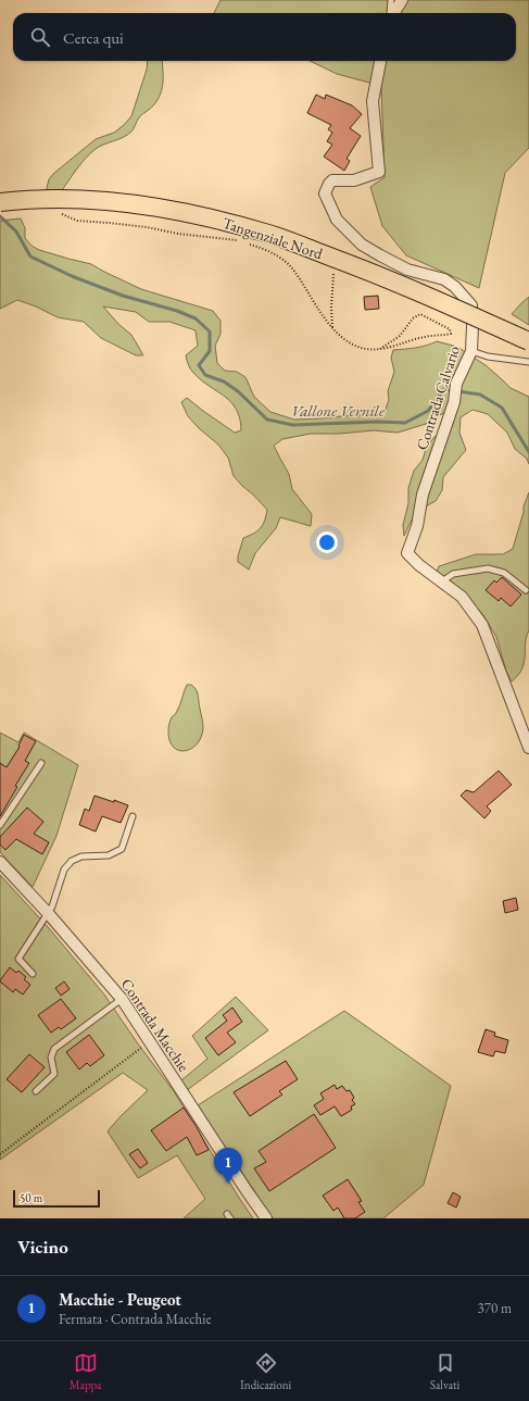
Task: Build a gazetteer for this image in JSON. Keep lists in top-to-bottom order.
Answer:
{
  "streets": {
    "main road": ["Tangenziale Nord"],
    "street": ["Contrada Calvario", "Contrada Macchie"]
  },
  "water": ["Vallone Vernile"],
  "scale_bar": "50 m",
  "page": {
    "search": "Cerca qui",
    "pins": "1",
    "scale": "50 m",
    "heading": "Vicino",
    "list": [
      {
        "mark": "1",
        "name": "Macchie - Peugeot",
        "note": "Fermata · Contrada Macchie",
        "value": "370 m"
      }
    ],
    "nav": ["Mappa", "Indicazioni", "Salvati"]
  }
}
